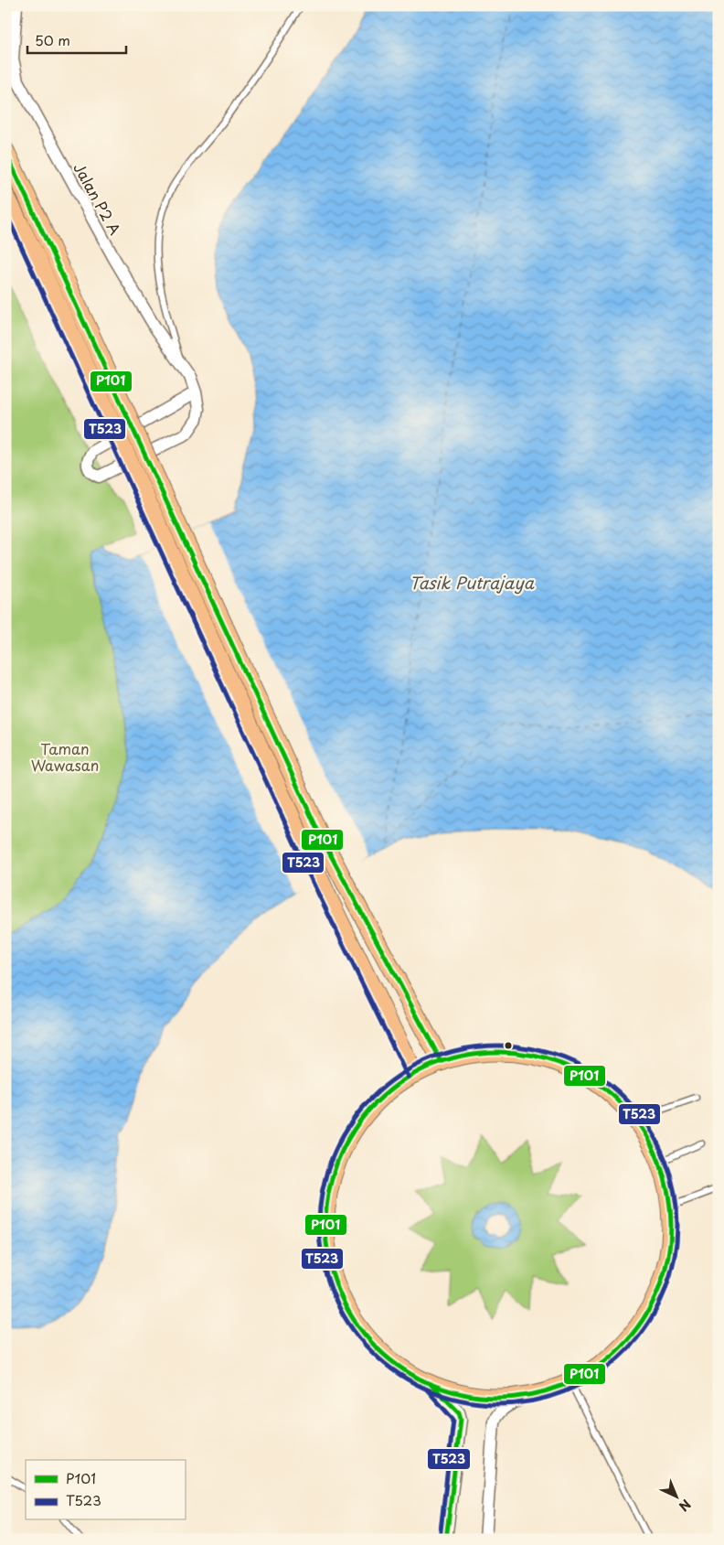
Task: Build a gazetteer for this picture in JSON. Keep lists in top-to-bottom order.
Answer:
{
  "streets": {
    "street": ["Jalan P2 A"]
  },
  "water": ["Tasik Putrajaya"],
  "parks": ["Taman Wawasan"],
  "lines": ["transit line P101", "transit line T523"],
  "legend": ["P101", "T523"],
  "scale_bar": "50 m",
  "north": "bottom right"
}
